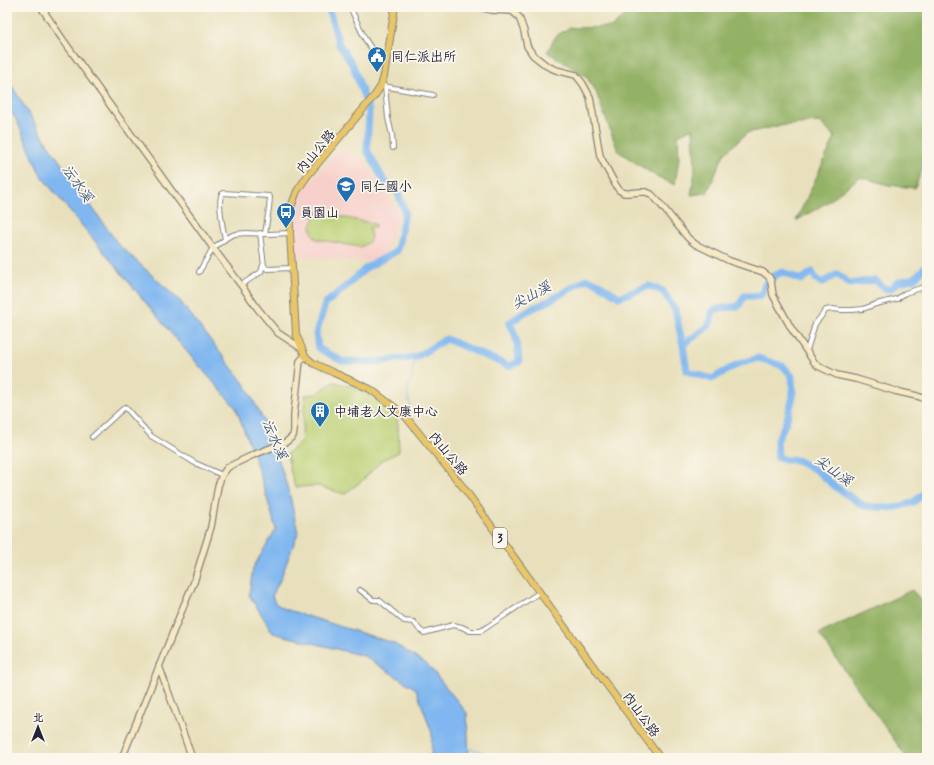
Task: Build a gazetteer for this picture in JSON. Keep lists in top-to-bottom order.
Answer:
{
  "streets": {
    "main road": ["內山公路", "3"]
  },
  "crossings": [
    ["內山公路", "3"]
  ],
  "water": ["沄水溪", "尖山溪"],
  "places": {
    "public building": ["同仁派出所"],
    "school or university": ["同仁國小"],
    "bus stop": ["員園山"],
    "building": ["中埔老人文康中心"]
  },
  "north": "top"
}
